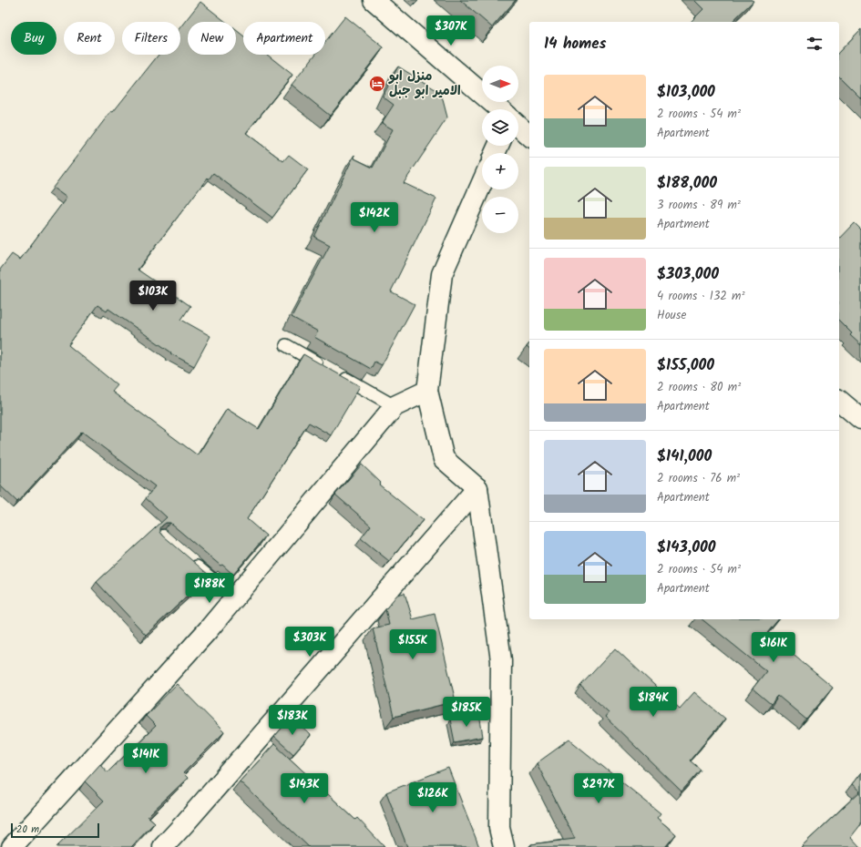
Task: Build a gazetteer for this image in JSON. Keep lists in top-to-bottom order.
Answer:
{
  "places": {
    "hotel": ["منزل ابو الامير ابو جبل"]
  },
  "scale_bar": "20 m",
  "north": "right",
  "page": {
    "price": [
      "$307K",
      "$142K",
      "$103K",
      "$188K",
      "$303K",
      "$155K",
      "$161K",
      "$184K",
      "$185K",
      "$183K",
      "$141K",
      "$143K",
      "$297K",
      "$126K"
    ],
    "chip": [
      "Buy",
      "Rent",
      "Filters",
      "New",
      "Apartment"
    ],
    "heading": "14 homes",
    "map_buttons": ["+", "−"],
    "list": [
      {
        "name": "$103,000",
        "note": "2 rooms · 54 m² · Apartment"
      },
      {
        "name": "$188,000",
        "note": "3 rooms · 89 m² · Apartment"
      },
      {
        "name": "$303,000",
        "note": "4 rooms · 132 m² · House"
      },
      {
        "name": "$155,000",
        "note": "2 rooms · 80 m² · Apartment"
      },
      {
        "name": "$141,000",
        "note": "2 rooms · 76 m² · Apartment"
      },
      {
        "name": "$143,000",
        "note": "2 rooms · 54 m² · Apartment"
      }
    ],
    "scale": "20 m"
  }
}
